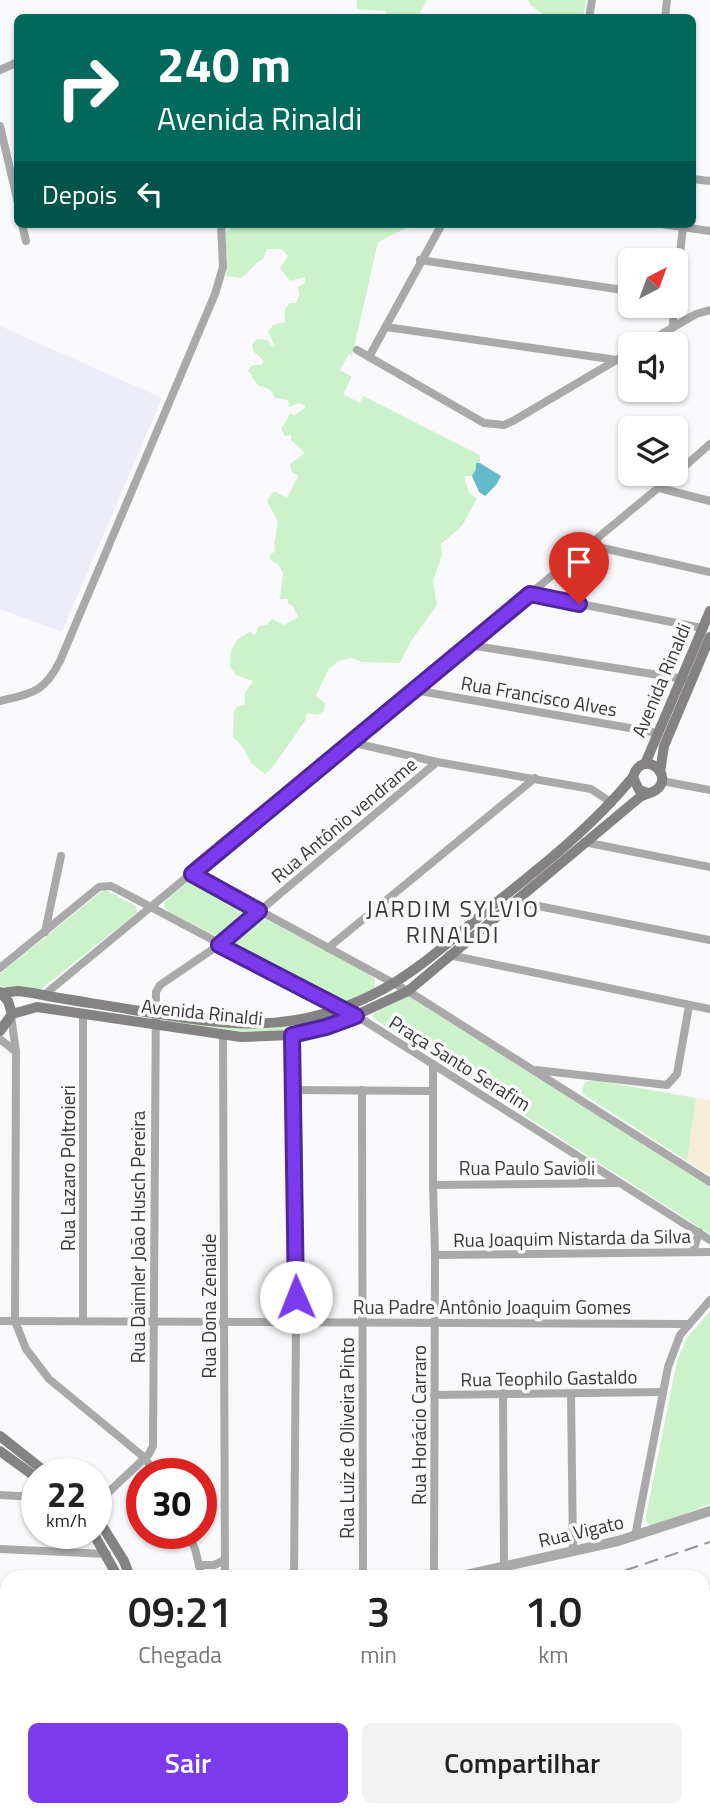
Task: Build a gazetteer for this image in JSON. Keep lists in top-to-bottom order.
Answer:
{
  "streets": {
    "main road": ["Avenida Rinaldi"],
    "street": [
      "Rua Francisco Alves",
      "Rua Antônio vendrame",
      "Praça Santo Serafim",
      "Rua Lazaro Poltroieri",
      "Rua Paulo Savioli",
      "Rua Daimler João Husch Pereira",
      "Rua Joaquim Nistarda da Silva",
      "Rua Dona Zenaide",
      "Rua Padre Antônio Joaquim Gomes",
      "Rua Teophilo Gastaldo",
      "Rua Horácio Carraro",
      "Rua Luiz de Oliveira Pinto",
      "Rua Vigato"
    ]
  },
  "crossings": [
    ["Avenida Rinaldi", "Rua Francisco Alves"],
    ["Avenida Rinaldi", "Rua Antônio vendrame"],
    ["Avenida Rinaldi", "Praça Santo Serafim"],
    ["Avenida Rinaldi", "Rua Lazaro Poltroieri"],
    ["Avenida Rinaldi", "Rua Daimler João Husch Pereira"],
    ["Avenida Rinaldi", "Rua Dona Zenaide"],
    ["Rua Antônio vendrame", "Praça Santo Serafim"],
    ["Rua Antônio vendrame", "Rua Daimler João Husch Pereira"],
    ["Praça Santo Serafim", "Rua Paulo Savioli"],
    ["Praça Santo Serafim", "Rua Horácio Carraro"],
    ["Rua Lazaro Poltroieri", "Rua Padre Antônio Joaquim Gomes"],
    ["Rua Paulo Savioli", "Rua Horácio Carraro"],
    ["Rua Daimler João Husch Pereira", "Rua Padre Antônio Joaquim Gomes"],
    ["Rua Joaquim Nistarda da Silva", "Rua Horácio Carraro"],
    ["Rua Dona Zenaide", "Rua Padre Antônio Joaquim Gomes"],
    ["Rua Padre Antônio Joaquim Gomes", "Rua Horácio Carraro"],
    ["Rua Padre Antônio Joaquim Gomes", "Rua Luiz de Oliveira Pinto"],
    ["Rua Teophilo Gastaldo", "Rua Horácio Carraro"]
  ],
  "districts": ["JARDIM SYLVIO RINALDI"],
  "north": "top right",
  "page": {
    "turn": ["240 m", "Avenida Rinaldi"],
    "then": "Depois",
    "speed": "22 km/h",
    "limit": "30",
    "eta": [
      "09:21",
      "Chegada",
      "3",
      "min",
      "1.0",
      "km"
    ],
    "buttons": ["Sair", "Compartilhar"]
  }
}
